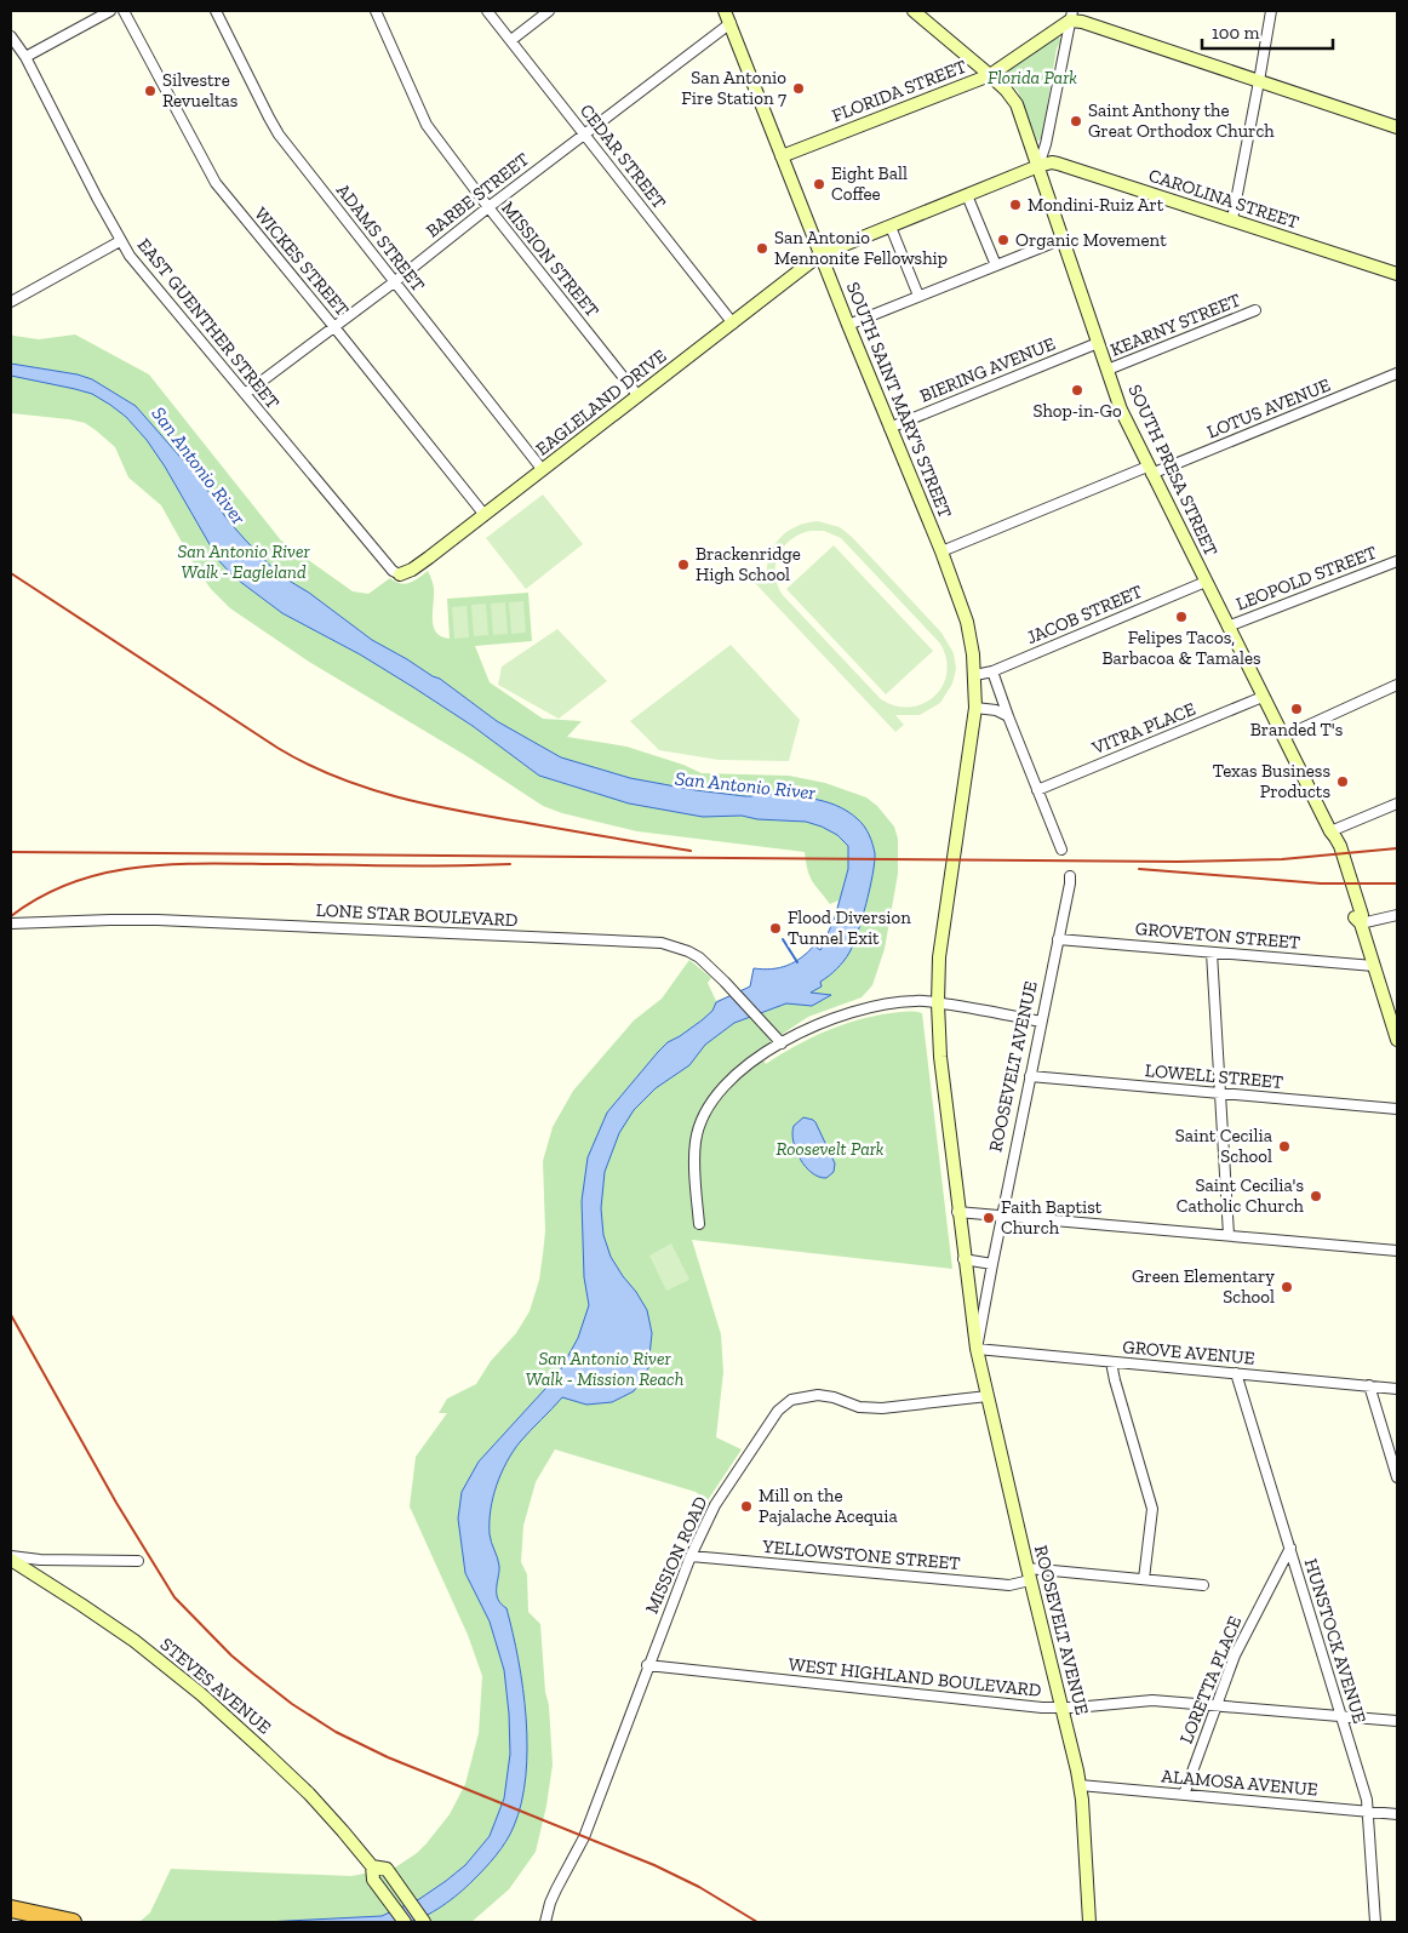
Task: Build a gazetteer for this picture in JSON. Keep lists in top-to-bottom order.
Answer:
{
  "streets": {
    "main road": [
      "FLORIDA STREET",
      "CAROLINA STREET",
      "SOUTH SAINT MARY'S STREET",
      "EAGLELAND DRIVE",
      "SOUTH PRESA STREET",
      "ROOSEVELT AVENUE",
      "STEVES AVENUE"
    ],
    "street": [
      "CEDAR STREET",
      "BARBE STREET",
      "ADAMS STREET",
      "MISSION STREET",
      "WICKES STREET",
      "EAST GUENTHER STREET",
      "KEARNY STREET",
      "BIERING AVENUE",
      "LOTUS AVENUE",
      "LEOPOLD STREET",
      "JACOB STREET",
      "VITRA PLACE",
      "LONE STAR BOULEVARD",
      "GROVETON STREET",
      "LOWELL STREET",
      "GROVE AVENUE",
      "MISSION ROAD",
      "YELLOWSTONE STREET",
      "HUNSTOCK AVENUE",
      "WEST HIGHLAND BOULEVARD",
      "LORETTA PLACE",
      "ALAMOSA AVENUE"
    ]
  },
  "crossings": [
    ["FLORIDA STREET", "SOUTH SAINT MARY'S STREET"],
    ["FLORIDA STREET", "SOUTH PRESA STREET"],
    ["CEDAR STREET", "BARBE STREET"],
    ["CEDAR STREET", "EAGLELAND DRIVE"],
    ["BARBE STREET", "ADAMS STREET"],
    ["BARBE STREET", "MISSION STREET"],
    ["BARBE STREET", "WICKES STREET"],
    ["BARBE STREET", "EAST GUENTHER STREET"],
    ["BARBE STREET", "SOUTH SAINT MARY'S STREET"],
    ["CAROLINA STREET", "EAGLELAND DRIVE"],
    ["CAROLINA STREET", "SOUTH PRESA STREET"],
    ["ADAMS STREET", "EAGLELAND DRIVE"],
    ["MISSION STREET", "EAGLELAND DRIVE"],
    ["WICKES STREET", "EAGLELAND DRIVE"],
    ["EAST GUENTHER STREET", "EAGLELAND DRIVE"],
    ["KEARNY STREET", "SOUTH PRESA STREET"],
    ["BIERING AVENUE", "SOUTH SAINT MARY'S STREET"],
    ["BIERING AVENUE", "SOUTH PRESA STREET"],
    ["SOUTH SAINT MARY'S STREET", "EAGLELAND DRIVE"],
    ["SOUTH SAINT MARY'S STREET", "LOTUS AVENUE"],
    ["SOUTH SAINT MARY'S STREET", "JACOB STREET"],
    ["SOUTH SAINT MARY'S STREET", "ROOSEVELT AVENUE"],
    ["EAGLELAND DRIVE", "SOUTH PRESA STREET"],
    ["LOTUS AVENUE", "SOUTH PRESA STREET"],
    ["SOUTH PRESA STREET", "LEOPOLD STREET"],
    ["SOUTH PRESA STREET", "JACOB STREET"],
    ["SOUTH PRESA STREET", "VITRA PLACE"],
    ["SOUTH PRESA STREET", "GROVETON STREET"],
    ["GROVETON STREET", "ROOSEVELT AVENUE"],
    ["ROOSEVELT AVENUE", "LOWELL STREET"],
    ["ROOSEVELT AVENUE", "GROVE AVENUE"],
    ["ROOSEVELT AVENUE", "MISSION ROAD"],
    ["ROOSEVELT AVENUE", "YELLOWSTONE STREET"],
    ["ROOSEVELT AVENUE", "WEST HIGHLAND BOULEVARD"],
    ["ROOSEVELT AVENUE", "ALAMOSA AVENUE"],
    ["GROVE AVENUE", "HUNSTOCK AVENUE"],
    ["MISSION ROAD", "YELLOWSTONE STREET"],
    ["MISSION ROAD", "WEST HIGHLAND BOULEVARD"],
    ["HUNSTOCK AVENUE", "WEST HIGHLAND BOULEVARD"],
    ["HUNSTOCK AVENUE", "LORETTA PLACE"],
    ["HUNSTOCK AVENUE", "ALAMOSA AVENUE"],
    ["WEST HIGHLAND BOULEVARD", "LORETTA PLACE"],
    ["LORETTA PLACE", "ALAMOSA AVENUE"]
  ],
  "water": ["San Antonio River"],
  "parks": [
    "Florida Park",
    "San Antonio River Walk - Eagleland",
    "Roosevelt Park",
    "San Antonio River Walk - Mission Reach"
  ],
  "places": [
    "San Antonio Fire Station 7",
    "Silvestre Revueltas",
    "Saint Anthony the Great Orthodox Church",
    "Eight Ball Coffee",
    "Mondini-Ruiz Art",
    "Organic Movement",
    "San Antonio Mennonite Fellowship",
    "Shop-in-Go",
    "Brackenridge High School",
    "Felipes Tacos, Barbacoa & Tamales",
    "Branded T's",
    "Texas Business Products",
    "Flood Diversion Tunnel Exit",
    "Saint Cecilia School",
    "Saint Cecilia's Catholic Church",
    "Faith Baptist Church",
    "Green Elementary School",
    "Mill on the Pajalache Acequia"
  ],
  "scale_bar": "100 m"
}
